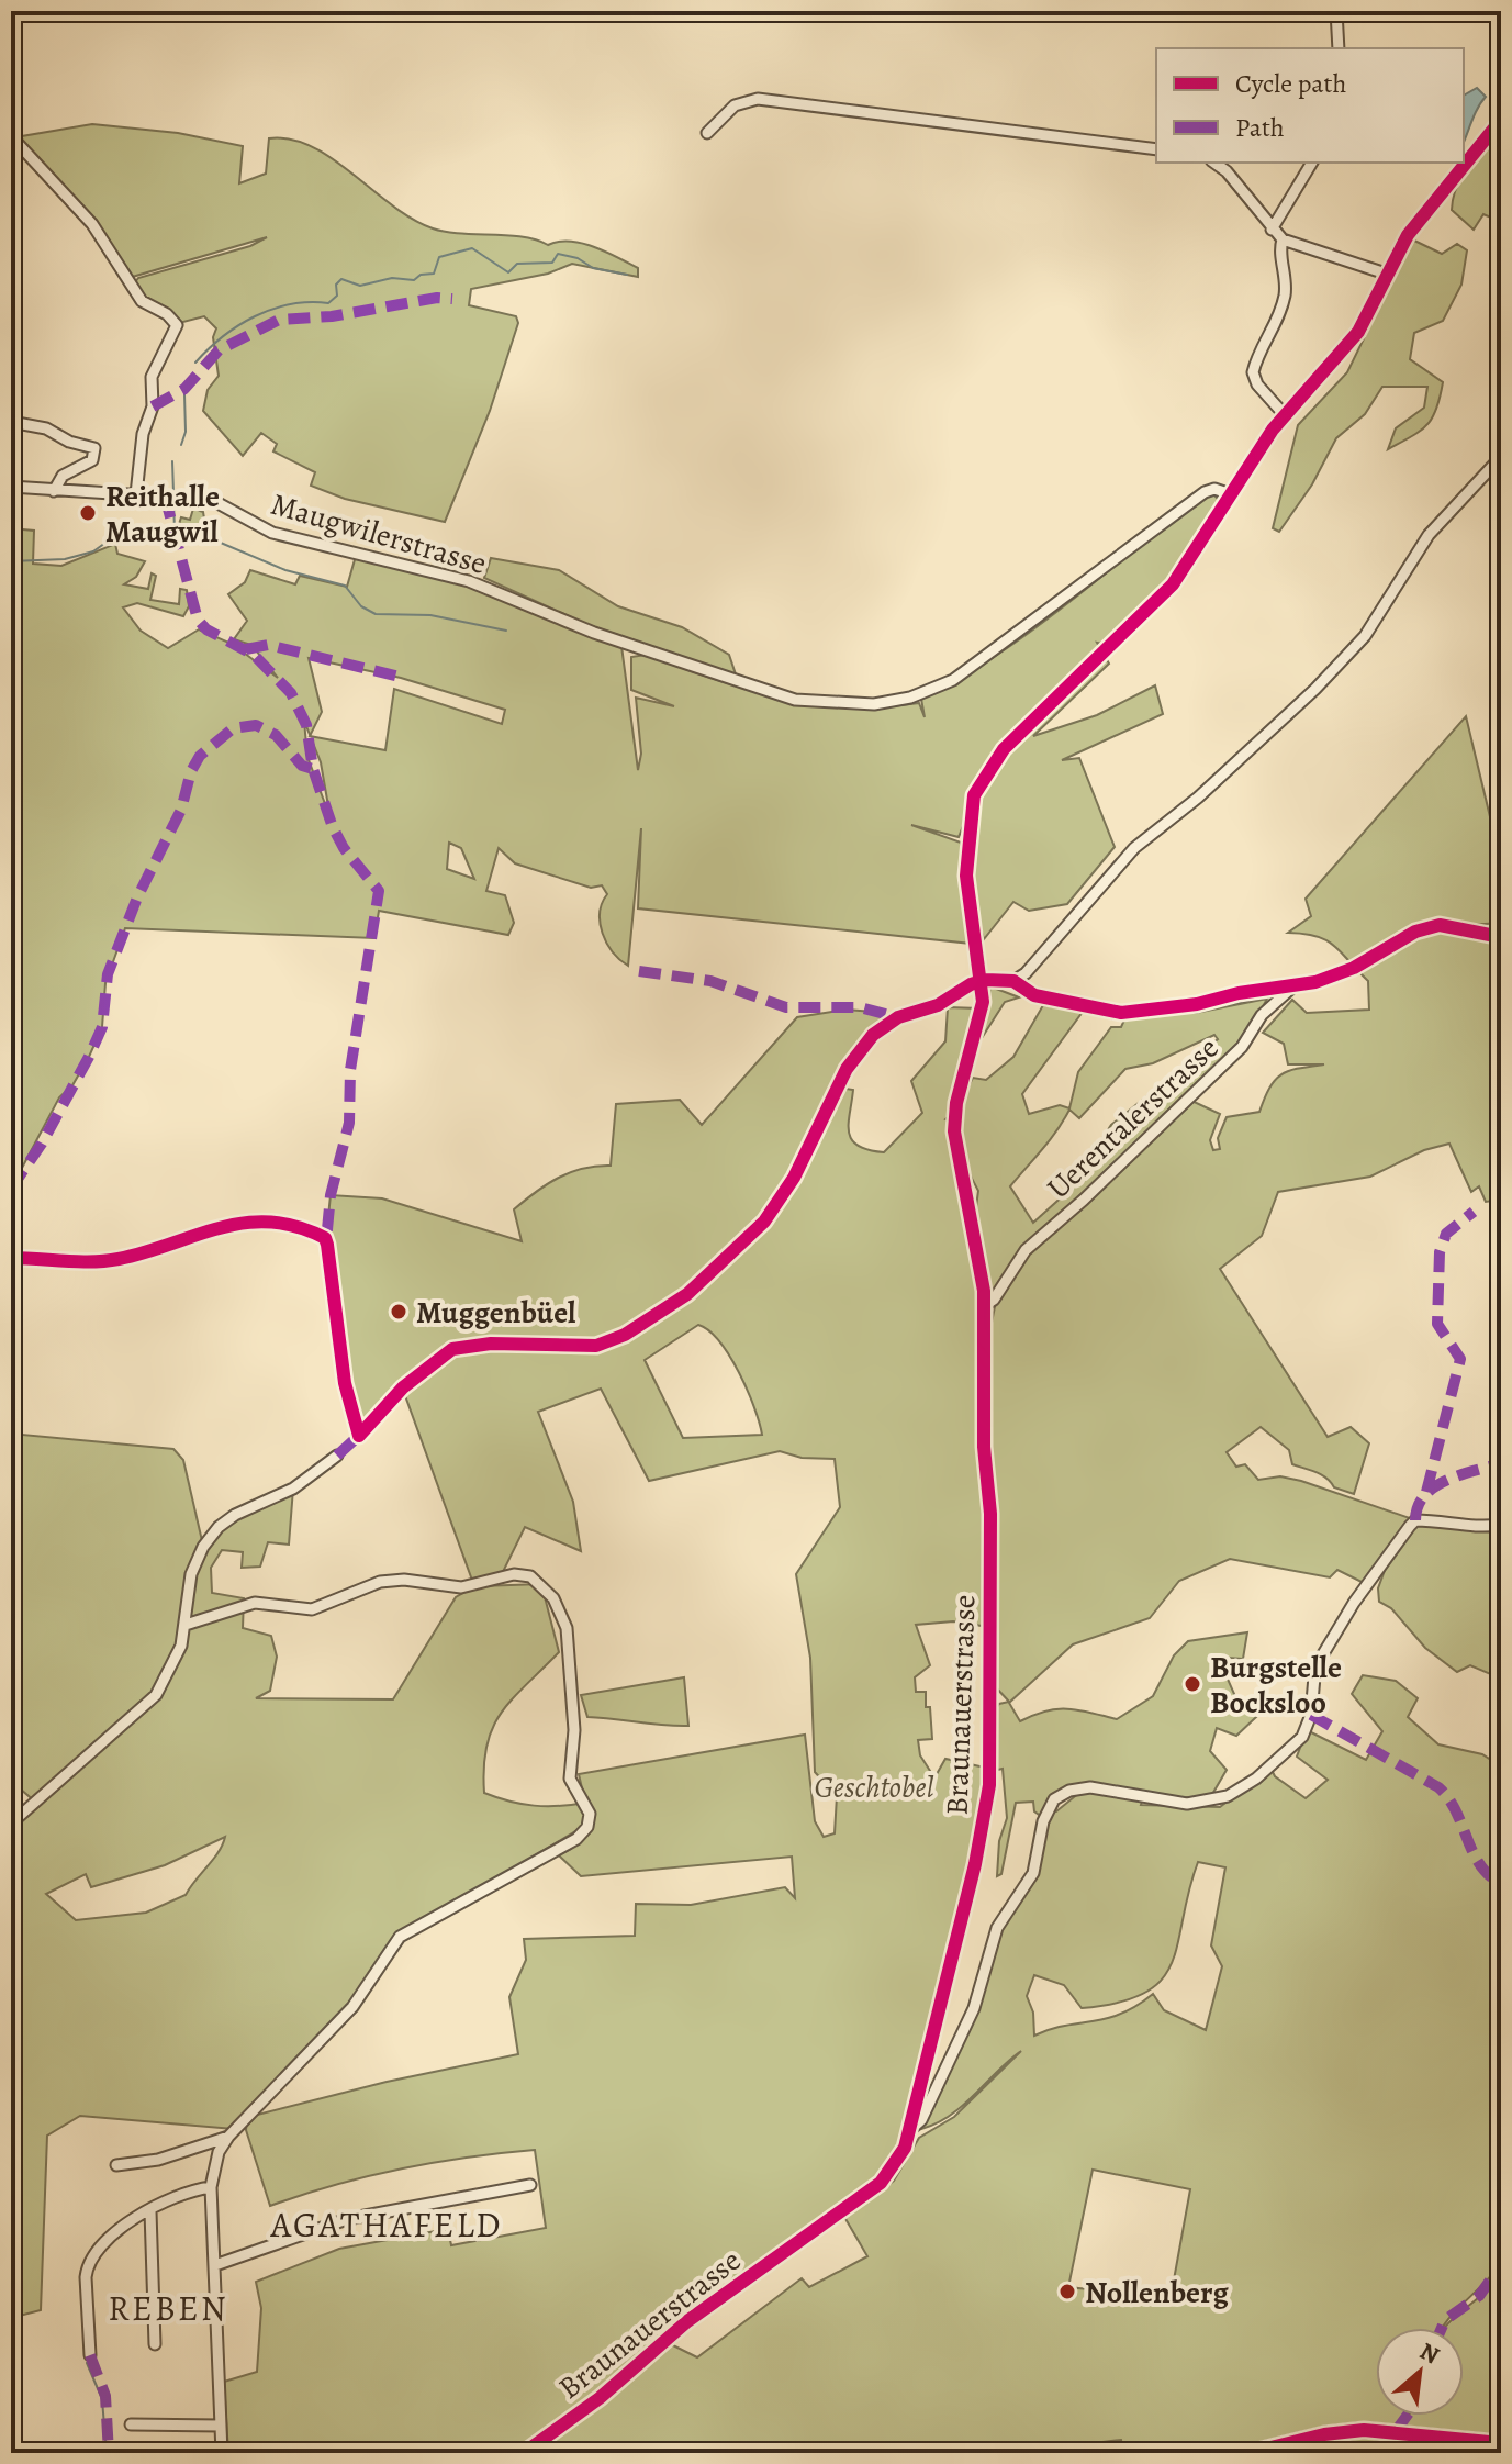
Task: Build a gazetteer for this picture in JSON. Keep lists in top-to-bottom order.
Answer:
{
  "streets": {
    "street": ["Maugwilerstrasse", "Uerentalerstrasse", "Braunauerstrasse"]
  },
  "crossings": [
    ["Maugwilerstrasse", "Braunauerstrasse"],
    ["Uerentalerstrasse", "Braunauerstrasse"]
  ],
  "districts": ["AGATHAFELD", "REBEN"],
  "parks": ["Geschtobel"],
  "places": [
    "Reithalle Maugwil",
    "Muggenbüel",
    "Burgstelle Bocksloo",
    "Nollenberg"
  ],
  "legend": ["Cycle path", "Path"],
  "north": "top right"
}
